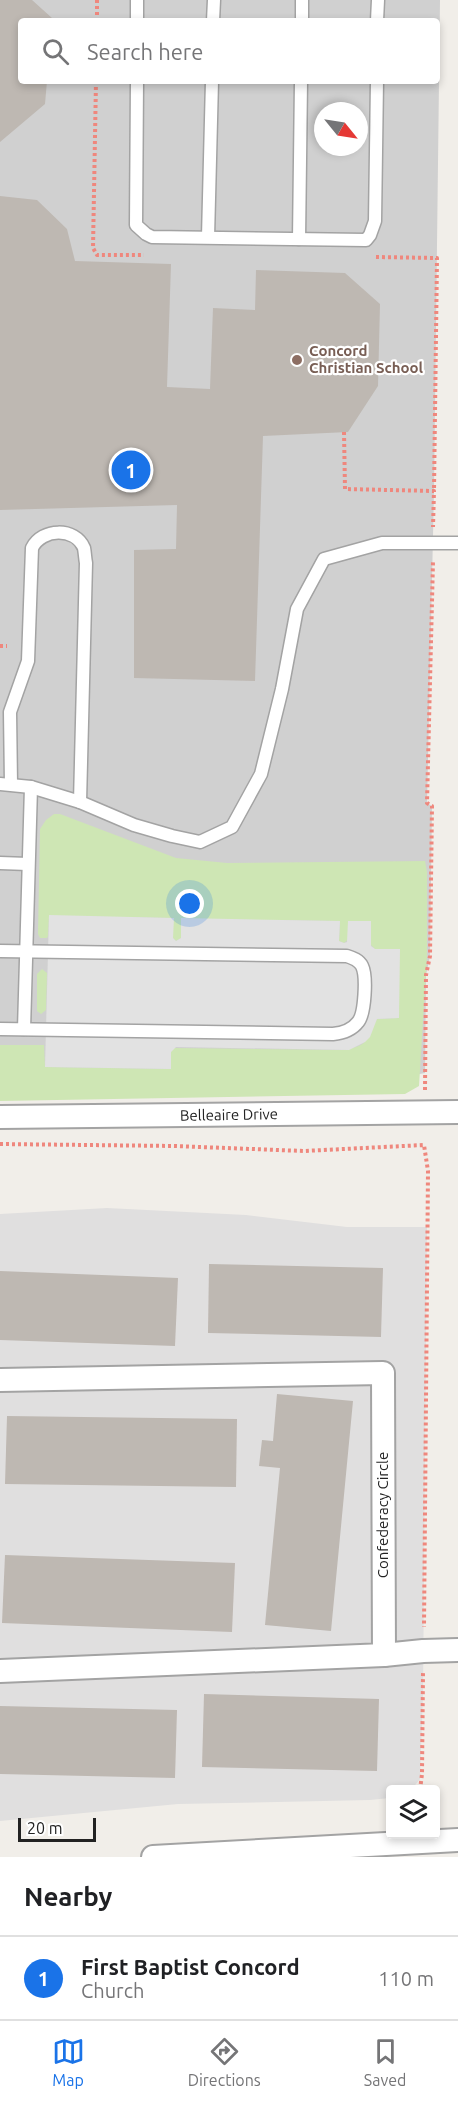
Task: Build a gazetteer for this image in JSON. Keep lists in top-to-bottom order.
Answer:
{
  "streets": {
    "street": ["Belleaire Drive", "Confederacy Circle"]
  },
  "places": ["Concord Christian School"],
  "scale_bar": "20 m",
  "north": "bottom right",
  "page": {
    "search": "Search here",
    "pins": "1",
    "scale": "20 m",
    "heading": "Nearby",
    "list": [
      {
        "mark": "1",
        "name": "First Baptist Concord",
        "note": "Church",
        "value": "110 m"
      }
    ],
    "nav": ["Map", "Directions", "Saved"]
  }
}
